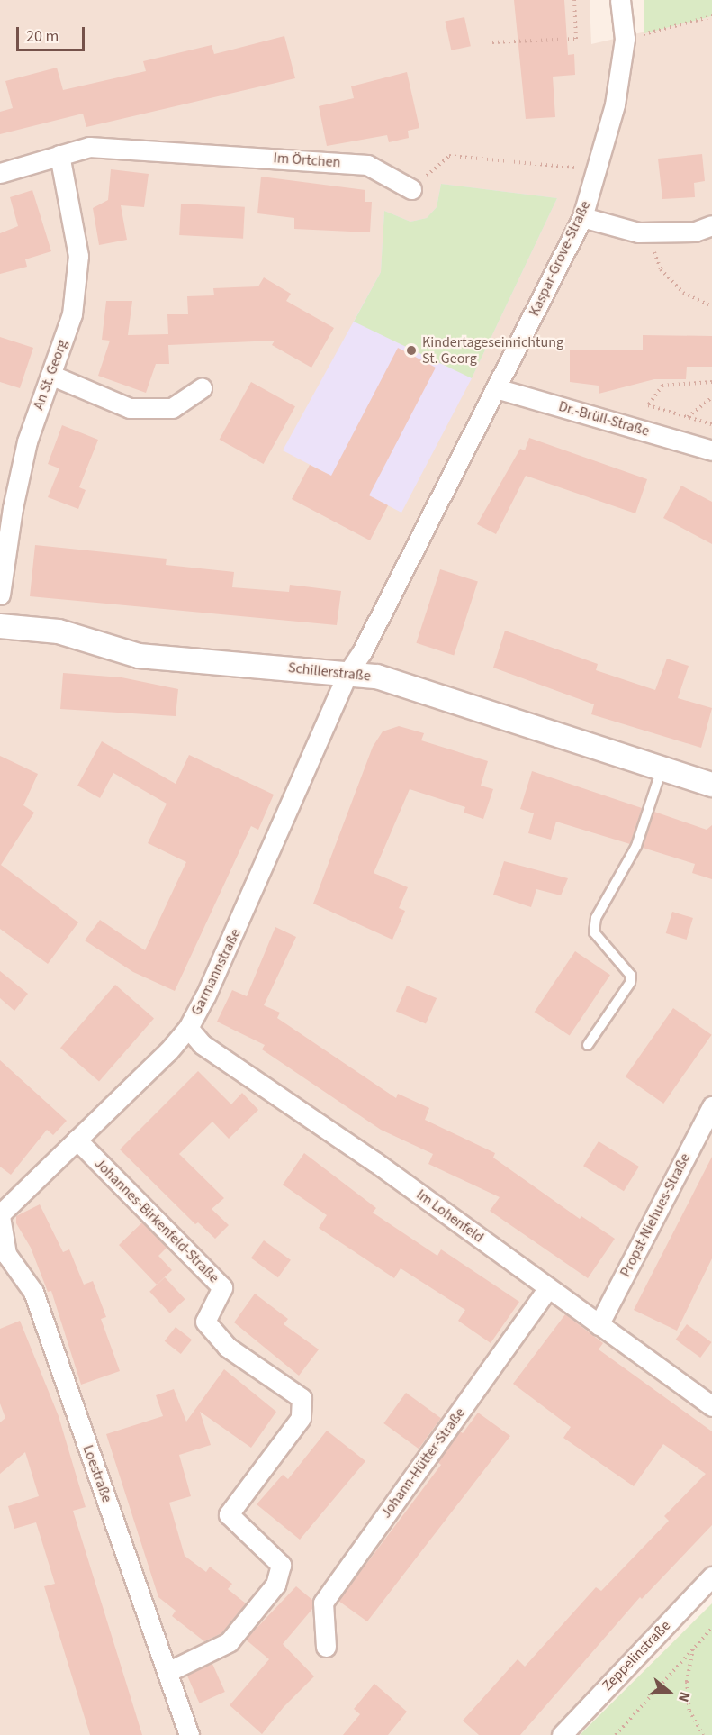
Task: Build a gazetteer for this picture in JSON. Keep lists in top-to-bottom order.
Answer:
{
  "streets": {
    "street": [
      "Im Örtchen",
      "Kaspar-Grove-Straße",
      "An St. Georg",
      "Dr.-Brüll-Straße",
      "Schillerstraße",
      "Garmannstraße",
      "Propst-Niehues-Straße",
      "Im Lohenfeld",
      "Johannes-Birkenfeld-Straße",
      "Johann-Hütter-Straße",
      "Loestraße",
      "Zeppelinstraße"
    ]
  },
  "crossings": [
    ["Im Örtchen", "An St. Georg"],
    ["Kaspar-Grove-Straße", "Dr.-Brüll-Straße"],
    ["Kaspar-Grove-Straße", "Schillerstraße"],
    ["Kaspar-Grove-Straße", "Garmannstraße"],
    ["Schillerstraße", "Garmannstraße"],
    ["Garmannstraße", "Im Lohenfeld"],
    ["Garmannstraße", "Johannes-Birkenfeld-Straße"],
    ["Garmannstraße", "Loestraße"],
    ["Propst-Niehues-Straße", "Im Lohenfeld"],
    ["Im Lohenfeld", "Johann-Hütter-Straße"],
    ["Johannes-Birkenfeld-Straße", "Loestraße"]
  ],
  "places": ["Kindertageseinrichtung St. Georg"],
  "scale_bar": "20 m",
  "north": "right"
}
